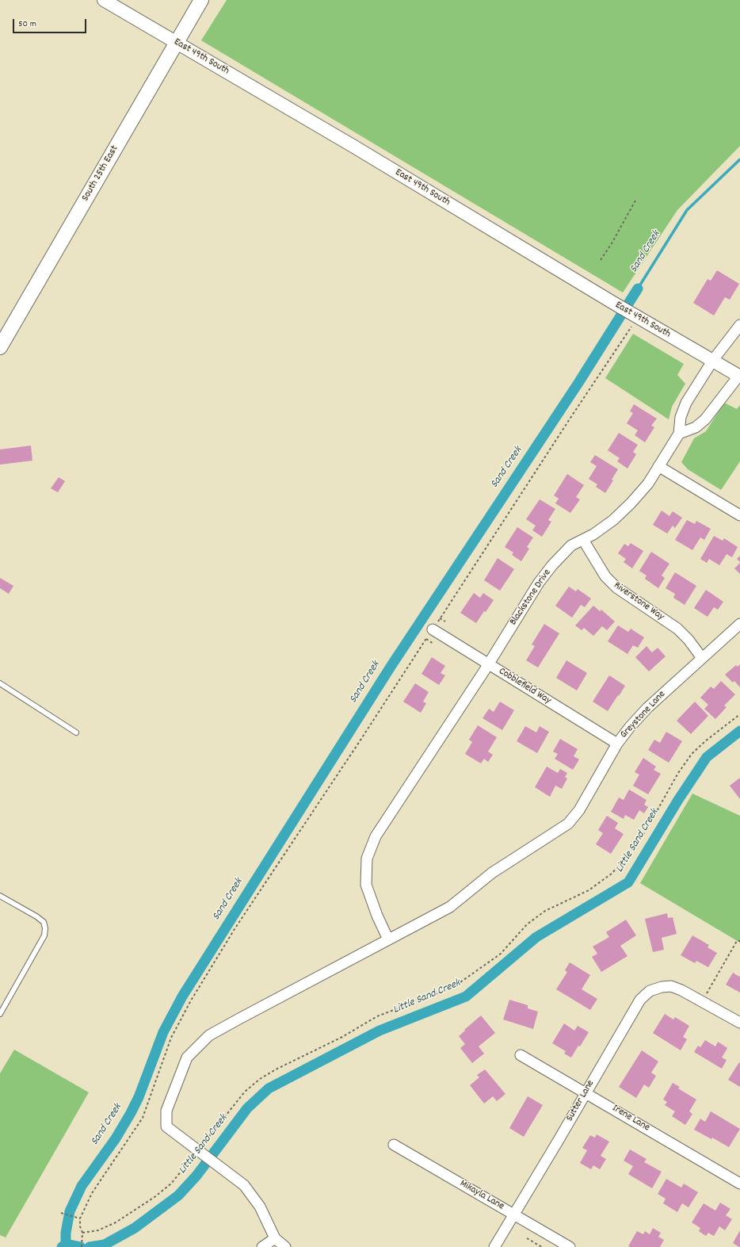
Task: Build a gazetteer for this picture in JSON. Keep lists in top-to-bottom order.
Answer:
{
  "streets": {
    "main road": ["South 25th East"],
    "street": [
      "East 49th South",
      "Blackstone Drive",
      "Riverstone Way",
      "Cobblefield Way",
      "Greystone Lane",
      "Sutter Lane",
      "Irene Lane",
      "Mikayla Lane"
    ]
  },
  "crossings": [
    ["East 49th South", "South 25th East"],
    ["East 49th South", "Blackstone Drive"],
    ["Blackstone Drive", "Riverstone Way"],
    ["Blackstone Drive", "Cobblefield Way"],
    ["Blackstone Drive", "Greystone Lane"],
    ["Riverstone Way", "Greystone Lane"],
    ["Cobblefield Way", "Greystone Lane"],
    ["Sutter Lane", "Irene Lane"],
    ["Sutter Lane", "Mikayla Lane"]
  ],
  "water": ["Sand Creek", "Little Sand Creek"],
  "scale_bar": "50 m"
}
